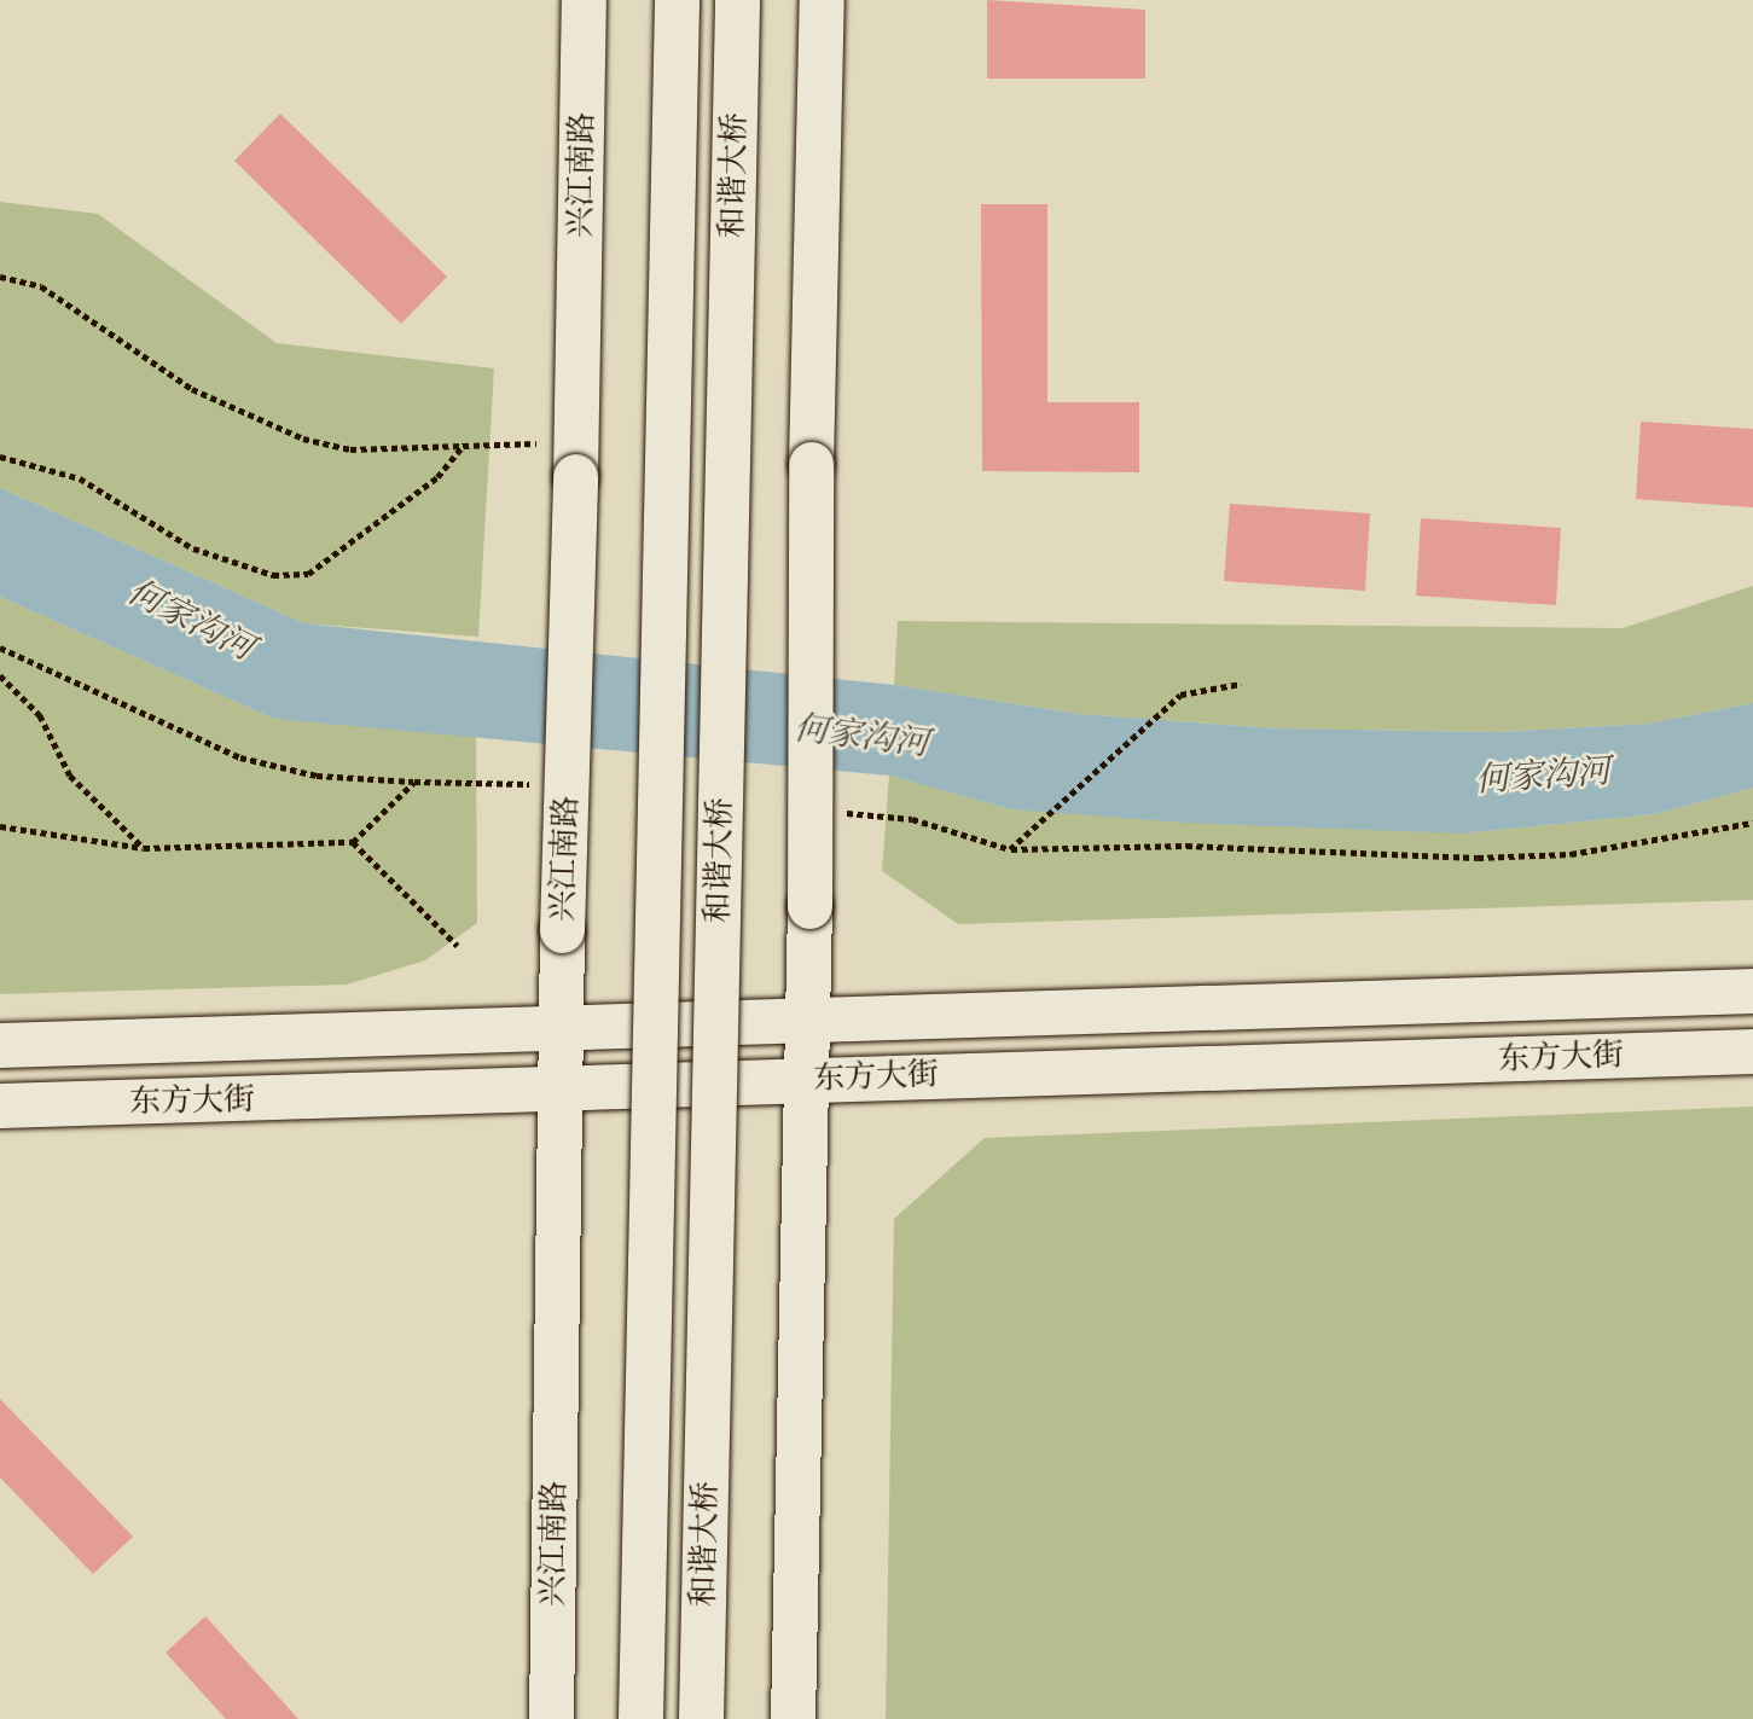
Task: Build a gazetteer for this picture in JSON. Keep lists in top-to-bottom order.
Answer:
{
  "streets": {
    "main road": ["兴江南路", "和谐大桥", "东方大街"]
  },
  "crossings": [
    ["兴江南路", "东方大街"]
  ],
  "water": ["何家沟河"]
}
